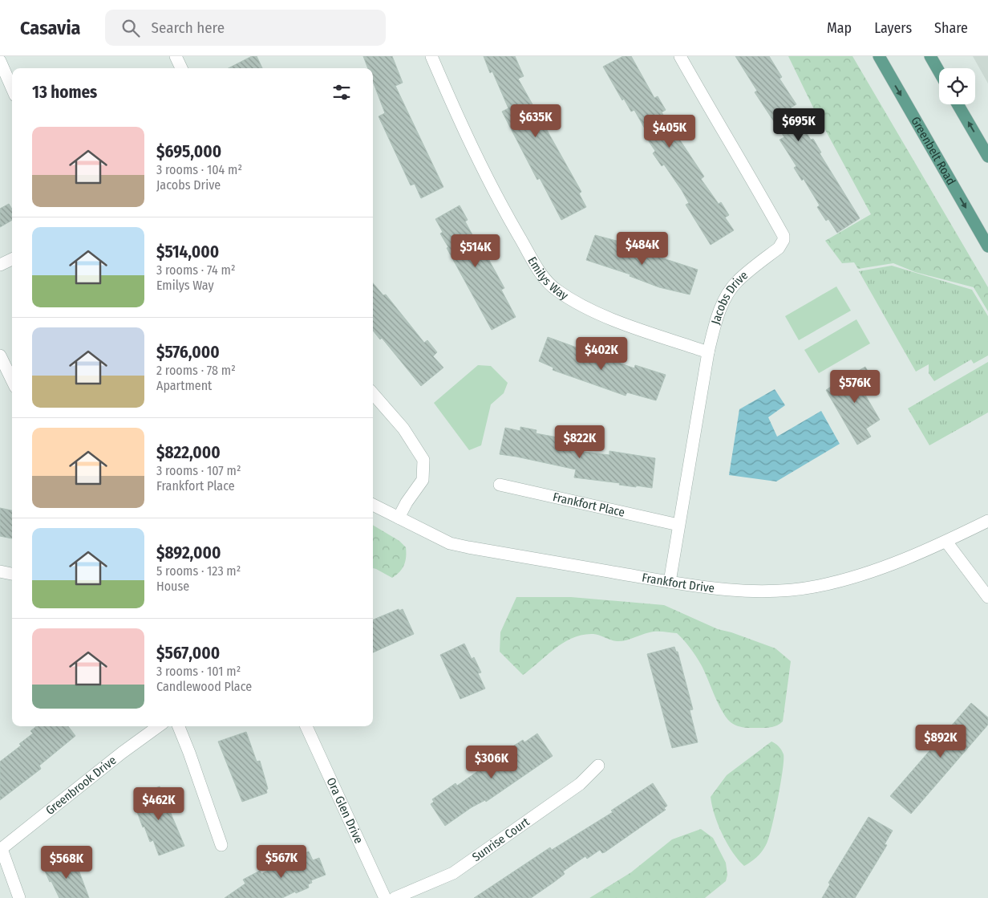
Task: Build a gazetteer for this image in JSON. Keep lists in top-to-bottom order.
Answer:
{
  "streets": {
    "main road": ["Greenbelt Road"],
    "street": [
      "Emilys Way",
      "Jacobs Drive",
      "Frankfort Place",
      "Frankfort Drive",
      "Greenbrook Drive",
      "Ora Glen Drive",
      "Sunrise Court"
    ]
  },
  "crossings": [
    ["Emilys Way", "Jacobs Drive"],
    ["Jacobs Drive", "Frankfort Place"],
    ["Jacobs Drive", "Frankfort Drive"]
  ],
  "page": {
    "header": "Casavia",
    "search": "Search here",
    "nav": ["Map", "Layers", "Share"],
    "heading": "13 homes",
    "price": [
      "$635K",
      "$695K",
      "$405K",
      "$484K",
      "$514K",
      "$402K",
      "$576K",
      "$822K",
      "$892K",
      "$306K",
      "$462K",
      "$567K",
      "$568K"
    ],
    "list": [
      {
        "name": "$695,000",
        "note": "3 rooms · 104 m² · Jacobs Drive"
      },
      {
        "name": "$514,000",
        "note": "3 rooms · 74 m² · Emilys Way"
      },
      {
        "name": "$576,000",
        "note": "2 rooms · 78 m² · Apartment"
      },
      {
        "name": "$822,000",
        "note": "3 rooms · 107 m² · Frankfort Place"
      },
      {
        "name": "$892,000",
        "note": "5 rooms · 123 m² · House"
      },
      {
        "name": "$567,000",
        "note": "3 rooms · 101 m² · Candlewood Place"
      }
    ]
  }
}
